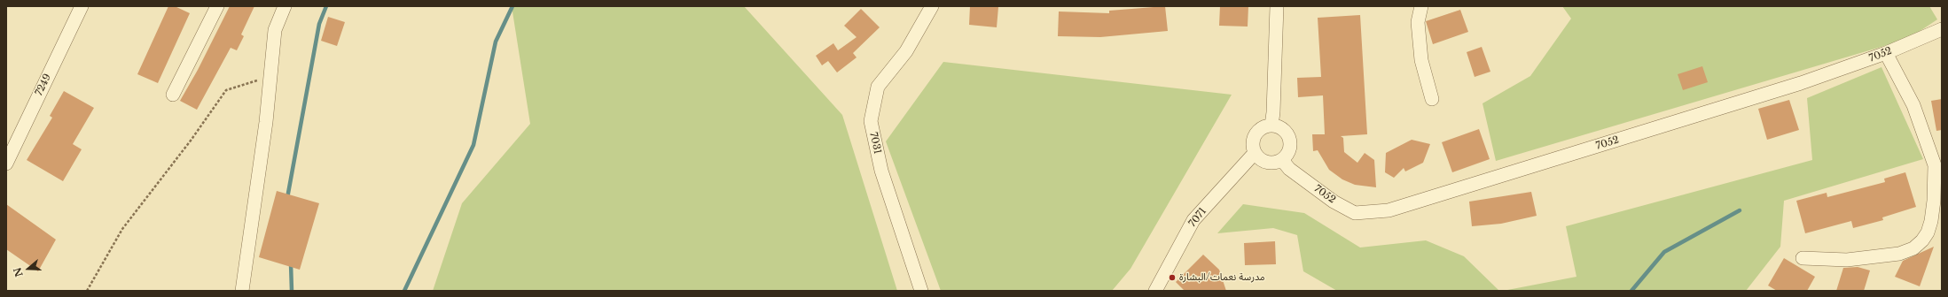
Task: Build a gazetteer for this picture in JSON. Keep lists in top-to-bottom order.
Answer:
{
  "streets": {
    "street": [
      "7052",
      "7249",
      "7031",
      "7071"
    ]
  },
  "crossings": [
    ["7052", "7071"]
  ],
  "places": ["مدرسة نعمات/البشارة"],
  "north": "left"
}
